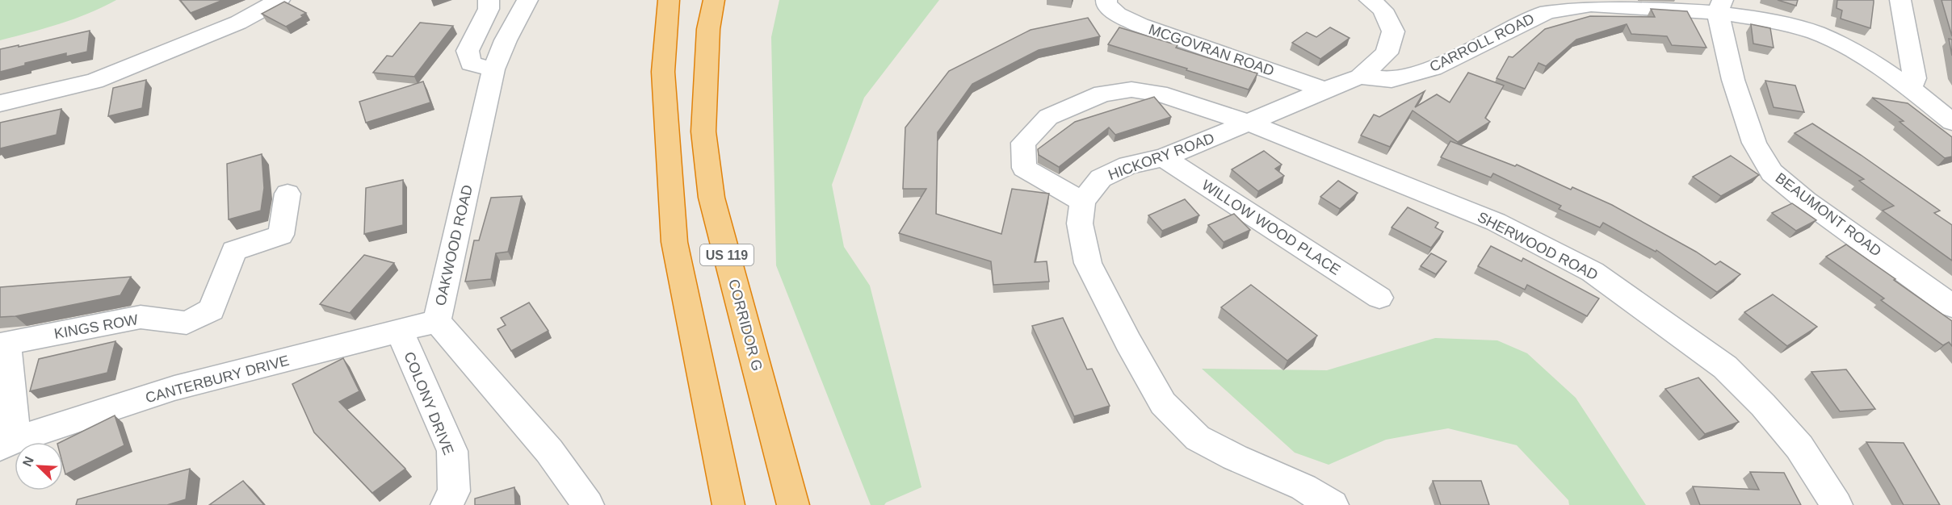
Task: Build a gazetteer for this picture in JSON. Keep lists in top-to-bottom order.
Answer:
{
  "streets": {
    "highway": ["US 119", "CORRIDOR G"],
    "street": [
      "CARROLL ROAD",
      "MCGOVRAN ROAD",
      "HICKORY ROAD",
      "BEAUMONT ROAD",
      "WILLOW WOOD PLACE",
      "OAKWOOD ROAD",
      "SHERWOOD ROAD",
      "KINGS ROW",
      "CANTERBURY DRIVE",
      "COLONY DRIVE"
    ]
  },
  "crossings": [
    ["CARROLL ROAD", "HICKORY ROAD"],
    ["CARROLL ROAD", "BEAUMONT ROAD"],
    ["MCGOVRAN ROAD", "HICKORY ROAD"],
    ["HICKORY ROAD", "WILLOW WOOD PLACE"],
    ["HICKORY ROAD", "SHERWOOD ROAD"],
    ["OAKWOOD ROAD", "CANTERBURY DRIVE"],
    ["KINGS ROW", "CANTERBURY DRIVE"],
    ["CANTERBURY DRIVE", "COLONY DRIVE"]
  ],
  "north": "top left"
}
